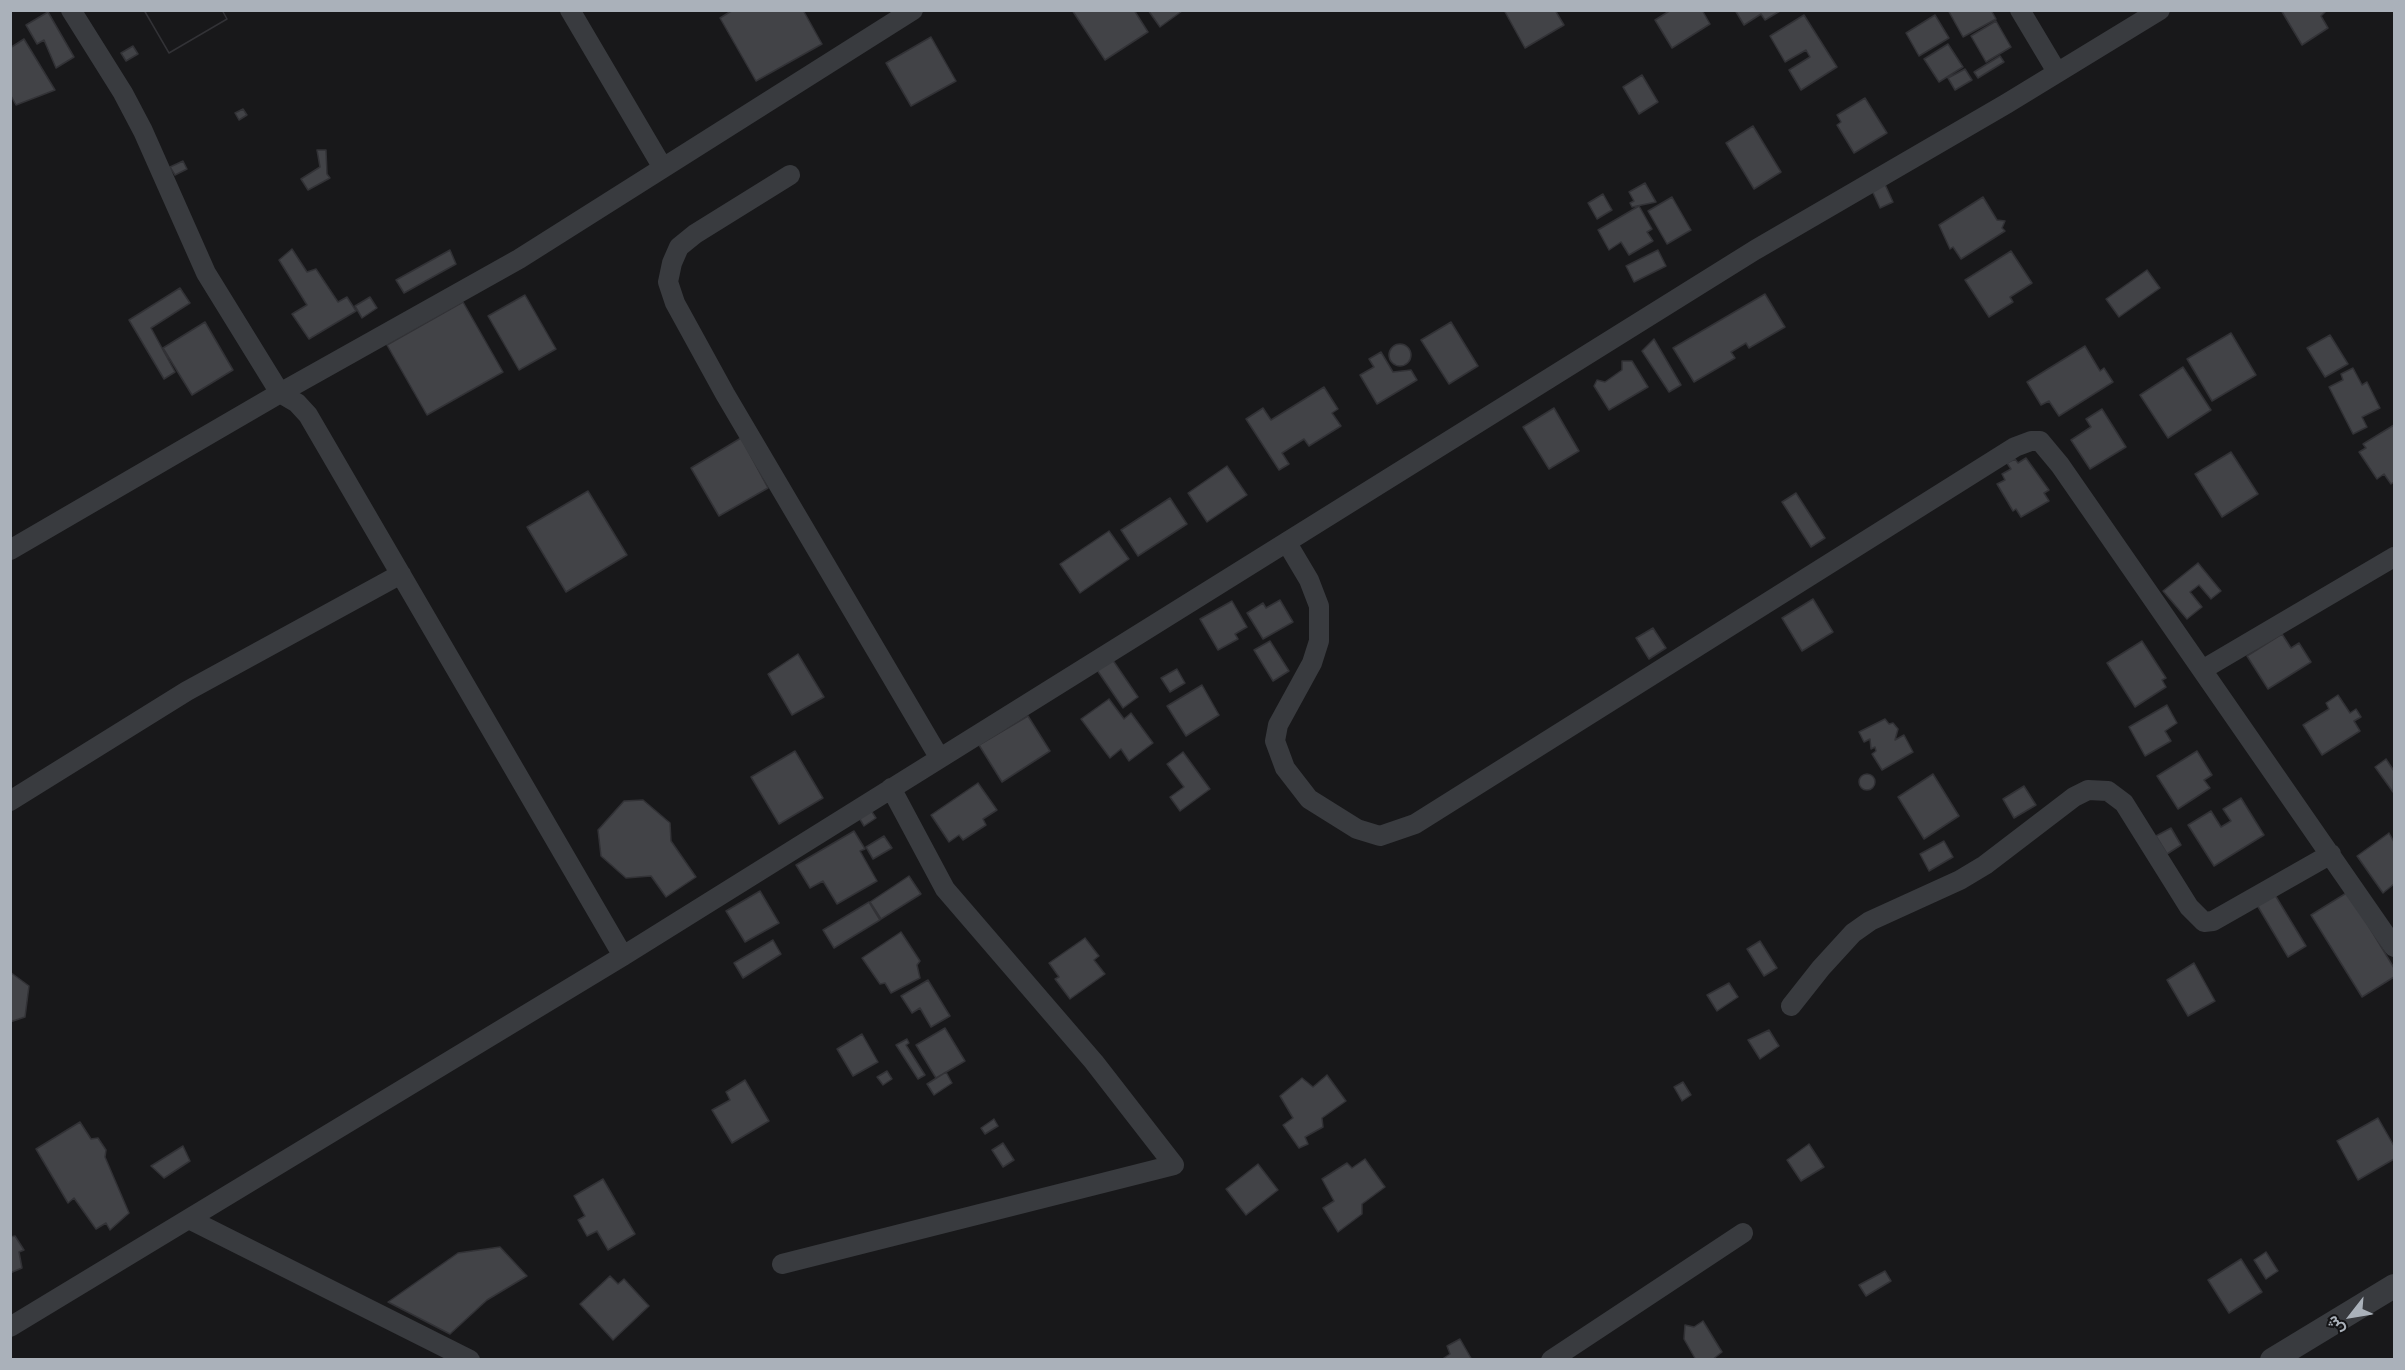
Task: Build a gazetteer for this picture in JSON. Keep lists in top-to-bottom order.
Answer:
{
  "north": "bottom left"
}
